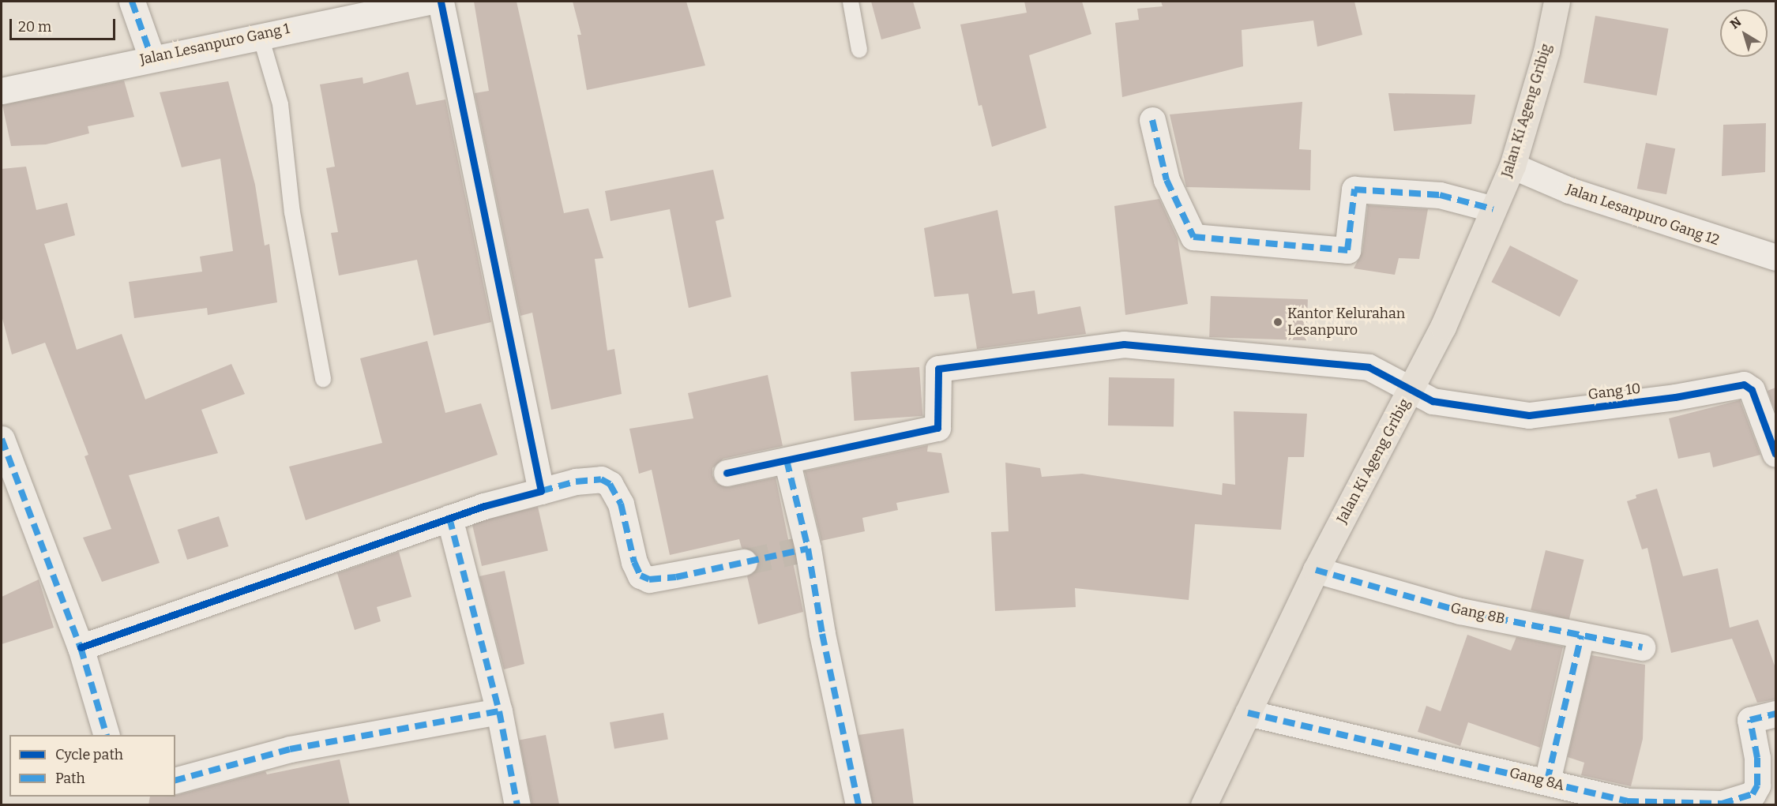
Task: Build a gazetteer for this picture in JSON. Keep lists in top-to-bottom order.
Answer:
{
  "streets": {
    "main road": ["Jalan Ki Ageng Gribig"],
    "street": [
      "Jalan Lesanpuro Gang 1",
      "Jalan Lesanpuro Gang 12",
      "Gang 10",
      "Gang 8B",
      "Gang 8A"
    ]
  },
  "crossings": [
    ["Jalan Ki Ageng Gribig", "Jalan Lesanpuro Gang 12"],
    ["Jalan Ki Ageng Gribig", "Gang 10"],
    ["Jalan Ki Ageng Gribig", "Gang 8B"],
    ["Jalan Ki Ageng Gribig", "Gang 8A"]
  ],
  "places": ["Kantor Kelurahan Lesanpuro"],
  "legend": ["Cycle path", "Path"],
  "scale_bar": "20 m",
  "north": "top left"
}
